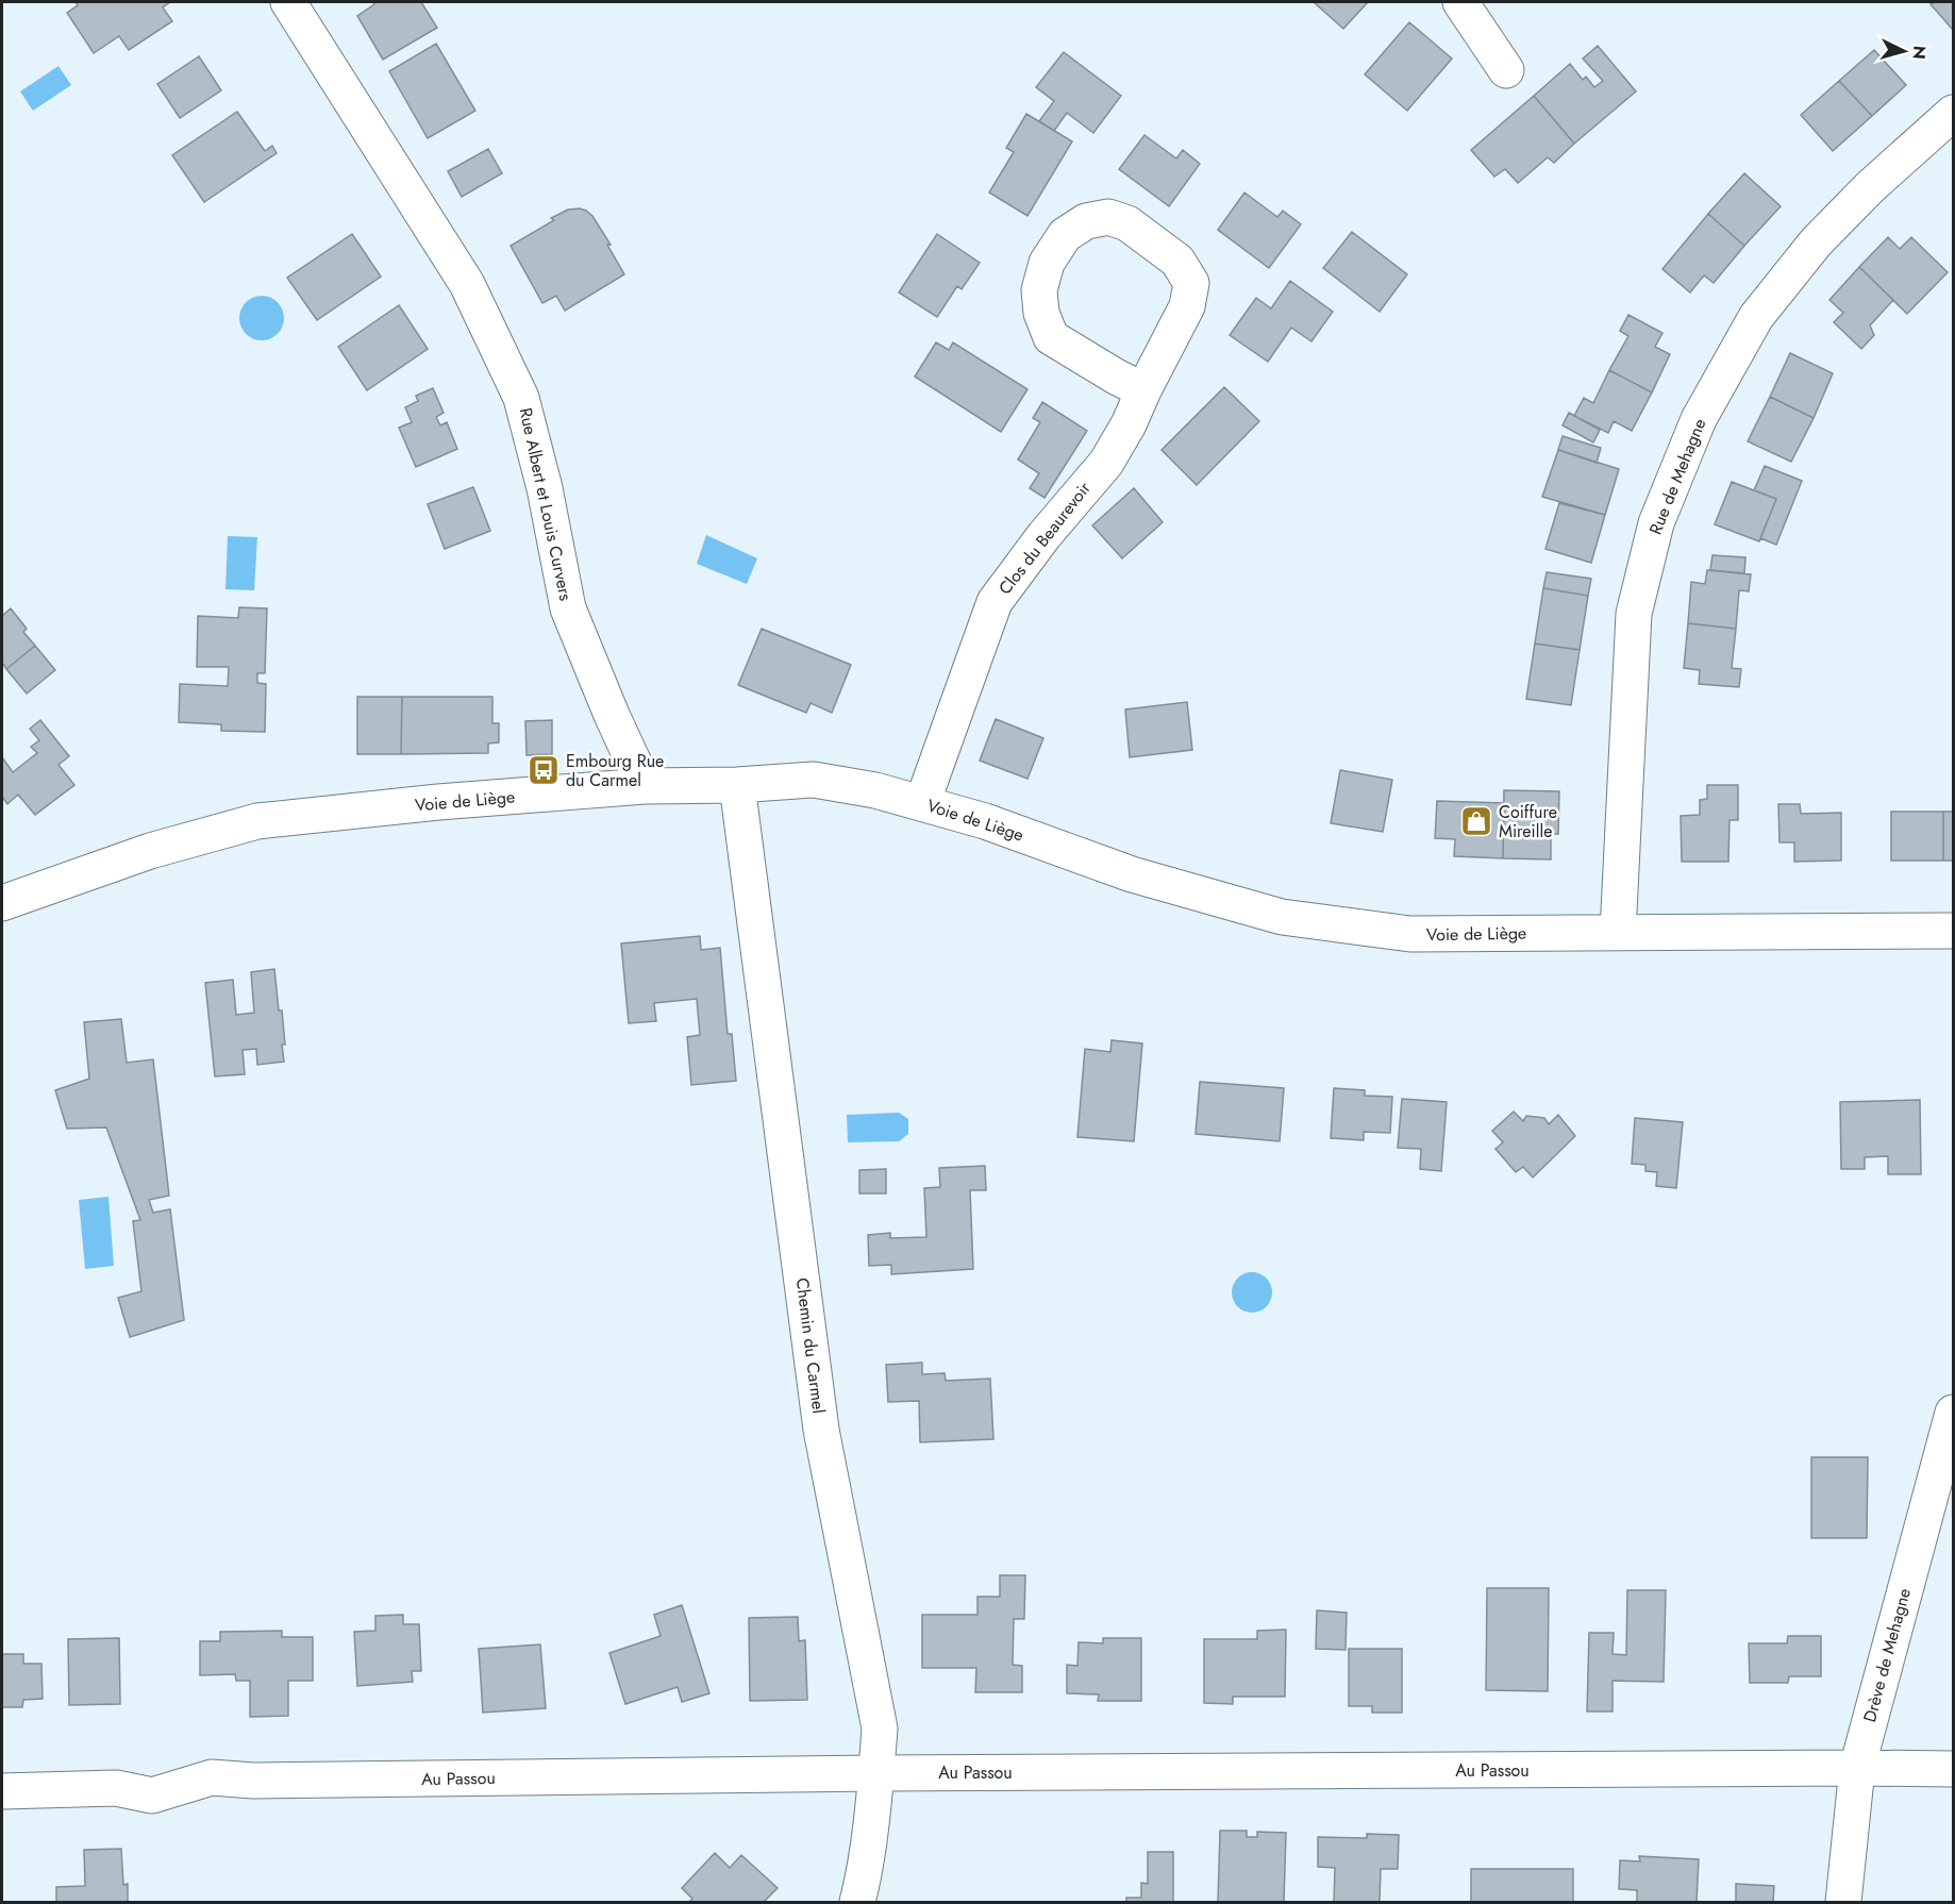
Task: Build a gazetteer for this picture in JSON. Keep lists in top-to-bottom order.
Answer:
{
  "streets": {
    "street": [
      "Rue de Mehagne",
      "Rue Albert et Louis Curvers",
      "Clos du Beaurevoir",
      "Voie de Liège",
      "Chemin du Carmel",
      "Drève de Mehagne",
      "Au Passou"
    ]
  },
  "crossings": [
    ["Rue de Mehagne", "Voie de Liège"],
    ["Rue Albert et Louis Curvers", "Voie de Liège"],
    ["Clos du Beaurevoir", "Voie de Liège"],
    ["Voie de Liège", "Chemin du Carmel"],
    ["Chemin du Carmel", "Au Passou"],
    ["Drève de Mehagne", "Au Passou"]
  ],
  "places": {
    "bus stop": ["Embourg Rue du Carmel"],
    "shop": ["Coiffure Mireille"]
  },
  "north": "right"
}
